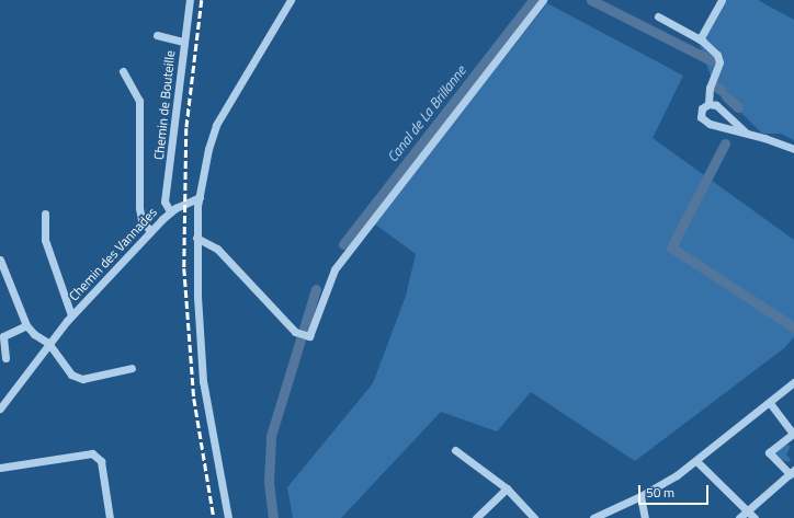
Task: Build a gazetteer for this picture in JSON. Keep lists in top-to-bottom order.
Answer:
{
  "streets": {
    "street": ["Chemin de Bouteille", "Chemin des Vannades"]
  },
  "crossings": [
    ["Chemin de Bouteille", "Chemin des Vannades"]
  ],
  "water": ["Canal de La Brillanne"],
  "scale_bar": "50 m"
}
